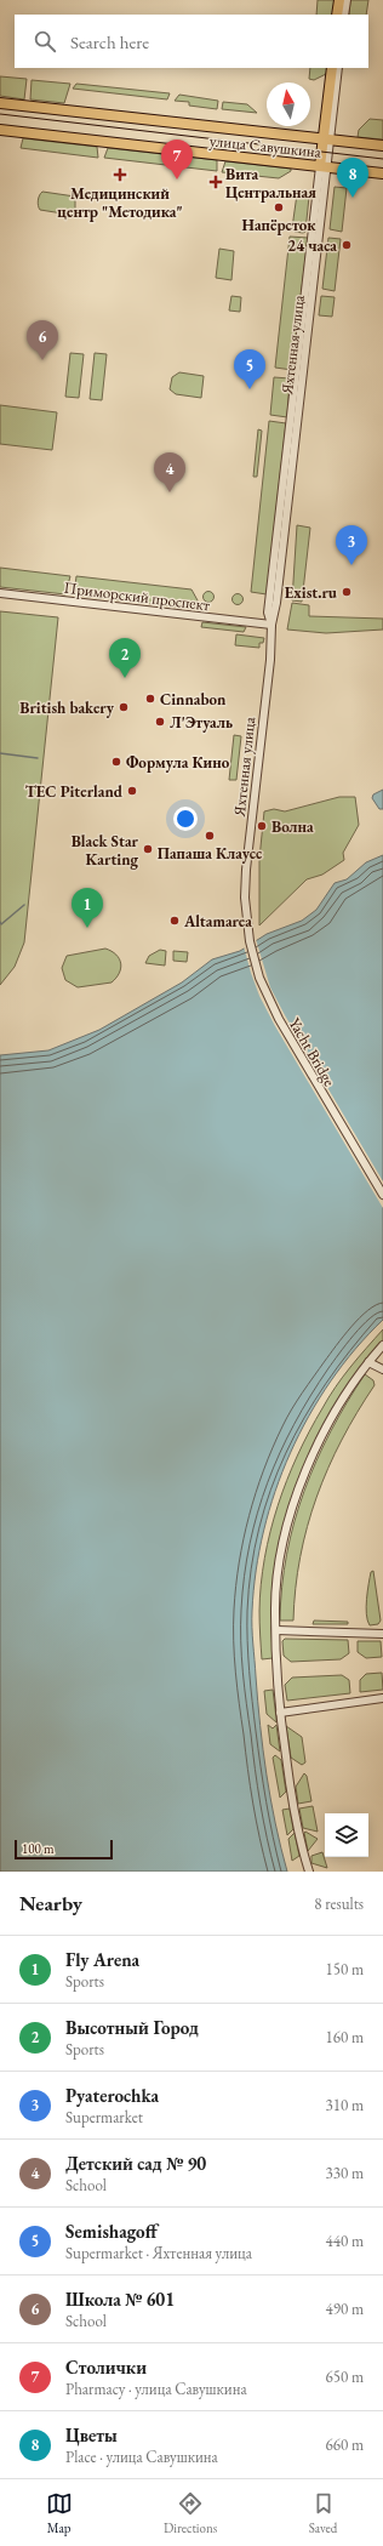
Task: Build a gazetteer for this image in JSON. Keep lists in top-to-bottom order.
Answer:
{
  "streets": {
    "main road": ["улица Савушкина", "Яхтенная улица"],
    "street": ["Приморский проспект", "Yacht Bridge"]
  },
  "crossings": [
    ["улица Савушкина", "Яхтенная улица"],
    ["Яхтенная улица", "Приморский проспект"],
    ["Яхтенная улица", "Yacht Bridge"]
  ],
  "places": {
    "health": ["Медицинский центр \"Методика\"", "Вита Центральная"],
    "other": [
      "Напёрсток",
      "24 часа",
      "Exist.ru",
      "Cinnabon",
      "British bakery",
      "Л'Этуаль",
      "Формула Кино",
      "TEC Piterland",
      "Волна",
      "Папаша Клаусс",
      "Black Star Karting",
      "Altamarea"
    ]
  },
  "scale_bar": "100 m",
  "north": "top",
  "page": {
    "search": "Search here",
    "pins": [
      "7",
      "8",
      "6",
      "5",
      "4",
      "3",
      "2",
      "1"
    ],
    "scale": "100 m",
    "heading": ["Nearby", "8 results"],
    "list": [
      {
        "mark": "1",
        "name": "Fly Arena",
        "note": "Sports",
        "value": "150 m"
      },
      {
        "mark": "2",
        "name": "Высотный Город",
        "note": "Sports",
        "value": "160 m"
      },
      {
        "mark": "3",
        "name": "Pyaterochka",
        "note": "Supermarket",
        "value": "310 m"
      },
      {
        "mark": "4",
        "name": "Детский сад № 90",
        "note": "School",
        "value": "330 m"
      },
      {
        "mark": "5",
        "name": "Semishagoff",
        "note": "Supermarket · Яхтенная улица",
        "value": "440 m"
      },
      {
        "mark": "6",
        "name": "Школа № 601",
        "note": "School",
        "value": "490 m"
      },
      {
        "mark": "7",
        "name": "Столички",
        "note": "Pharmacy · улица Савушкина",
        "value": "650 m"
      },
      {
        "mark": "8",
        "name": "Цветы",
        "note": "Place · улица Савушкина",
        "value": "660 m"
      }
    ],
    "nav": ["Map", "Directions", "Saved"]
  }
}
